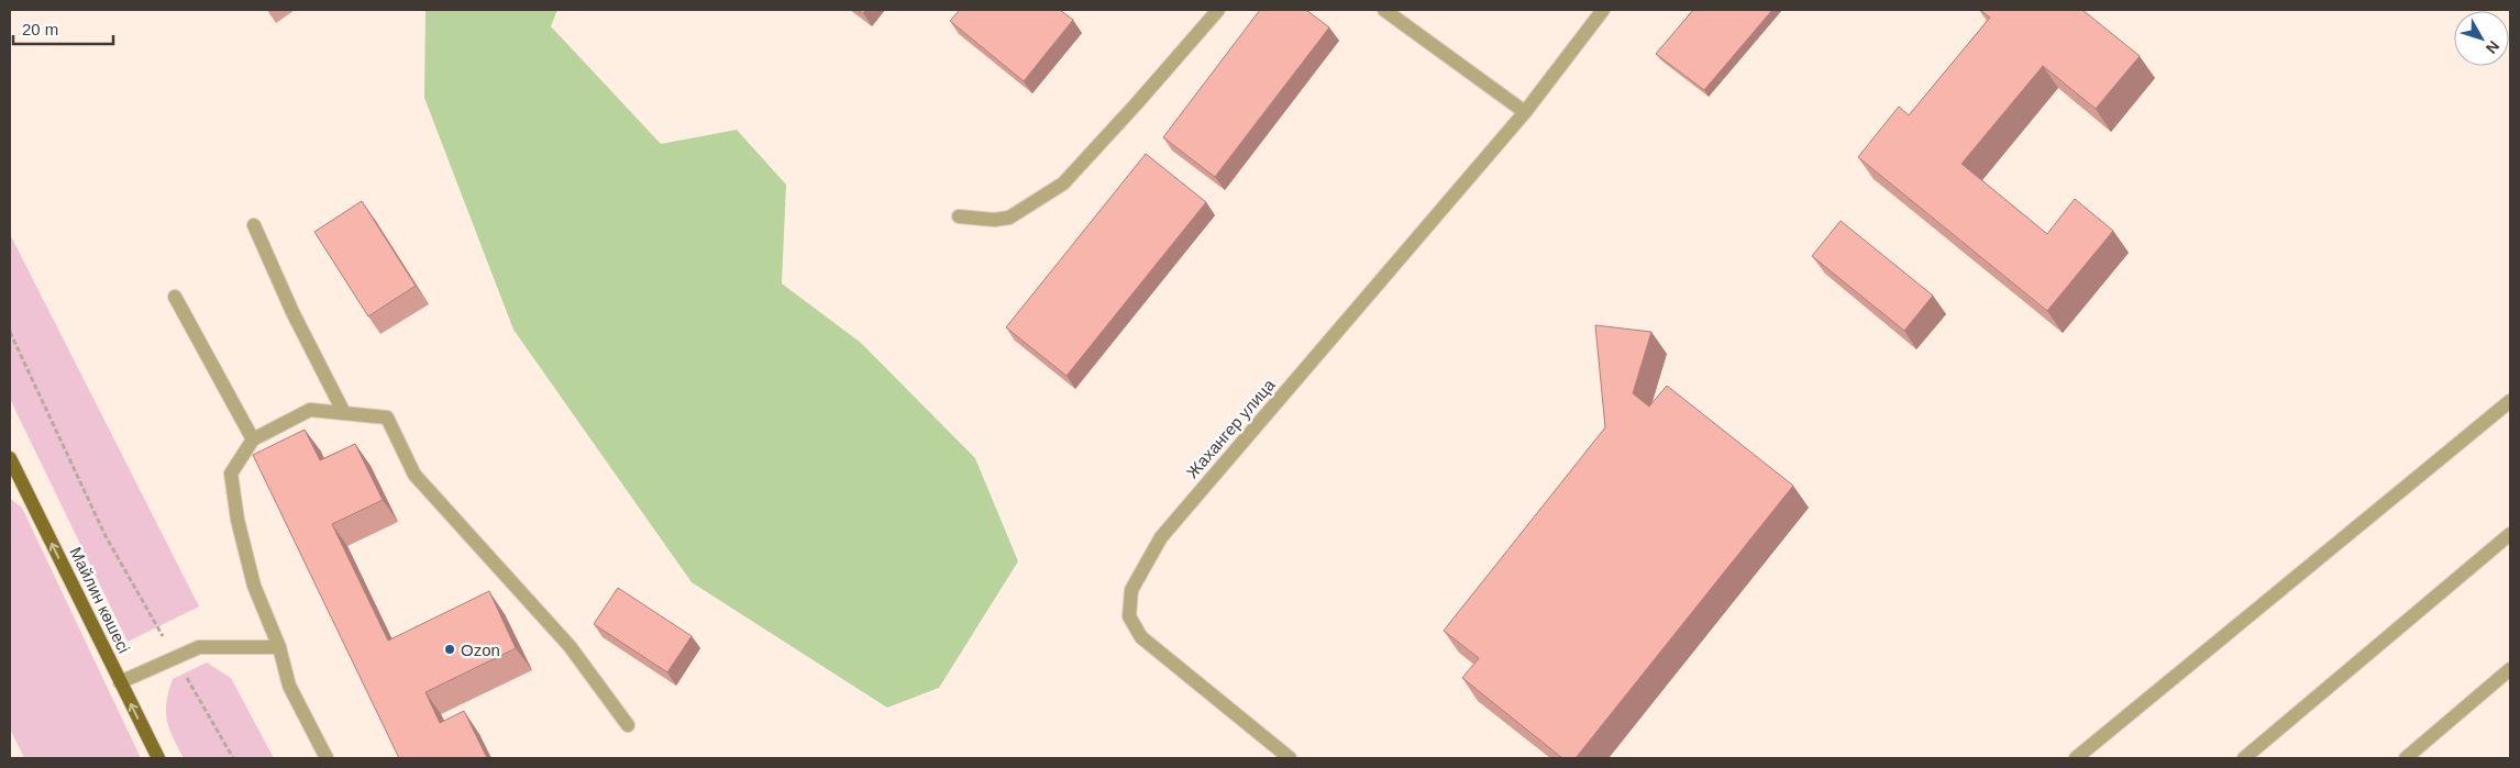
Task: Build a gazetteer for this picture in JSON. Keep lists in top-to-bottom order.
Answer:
{
  "streets": {
    "main road": ["Майлин көшесі"],
    "street": ["Жахангер улица"]
  },
  "one_way": ["Майлин көшесі"],
  "places": ["Ozon"],
  "scale_bar": "20 m",
  "north": "bottom right"
}
